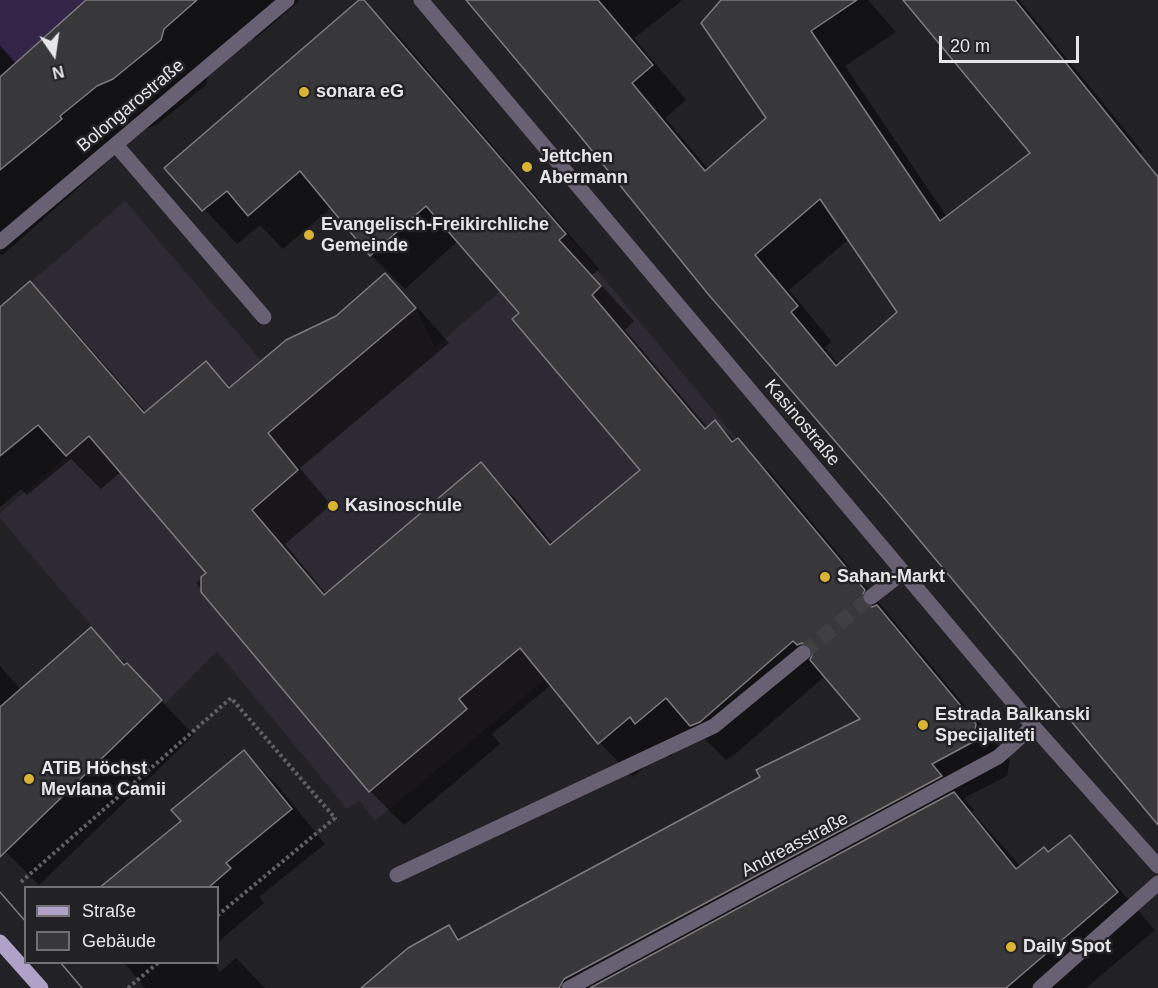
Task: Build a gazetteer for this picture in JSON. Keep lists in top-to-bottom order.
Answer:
{
  "streets": {
    "street": ["Bolongarostraße", "Kasinostraße", "Andreasstraße"]
  },
  "crossings": [
    ["Kasinostraße", "Andreasstraße"]
  ],
  "places": [
    "sonara eG",
    "Jettchen Abermann",
    "Evangelisch-Freikirchliche Gemeinde",
    "Kasinoschule",
    "Sahan-Markt",
    "Estrada Balkanski Specijaliteti",
    "ATiB Höchst Mevlana Camii",
    "Daily Spot"
  ],
  "legend": ["Straße", "Gebäude"],
  "scale_bar": "20 m",
  "north": "bottom"
}
